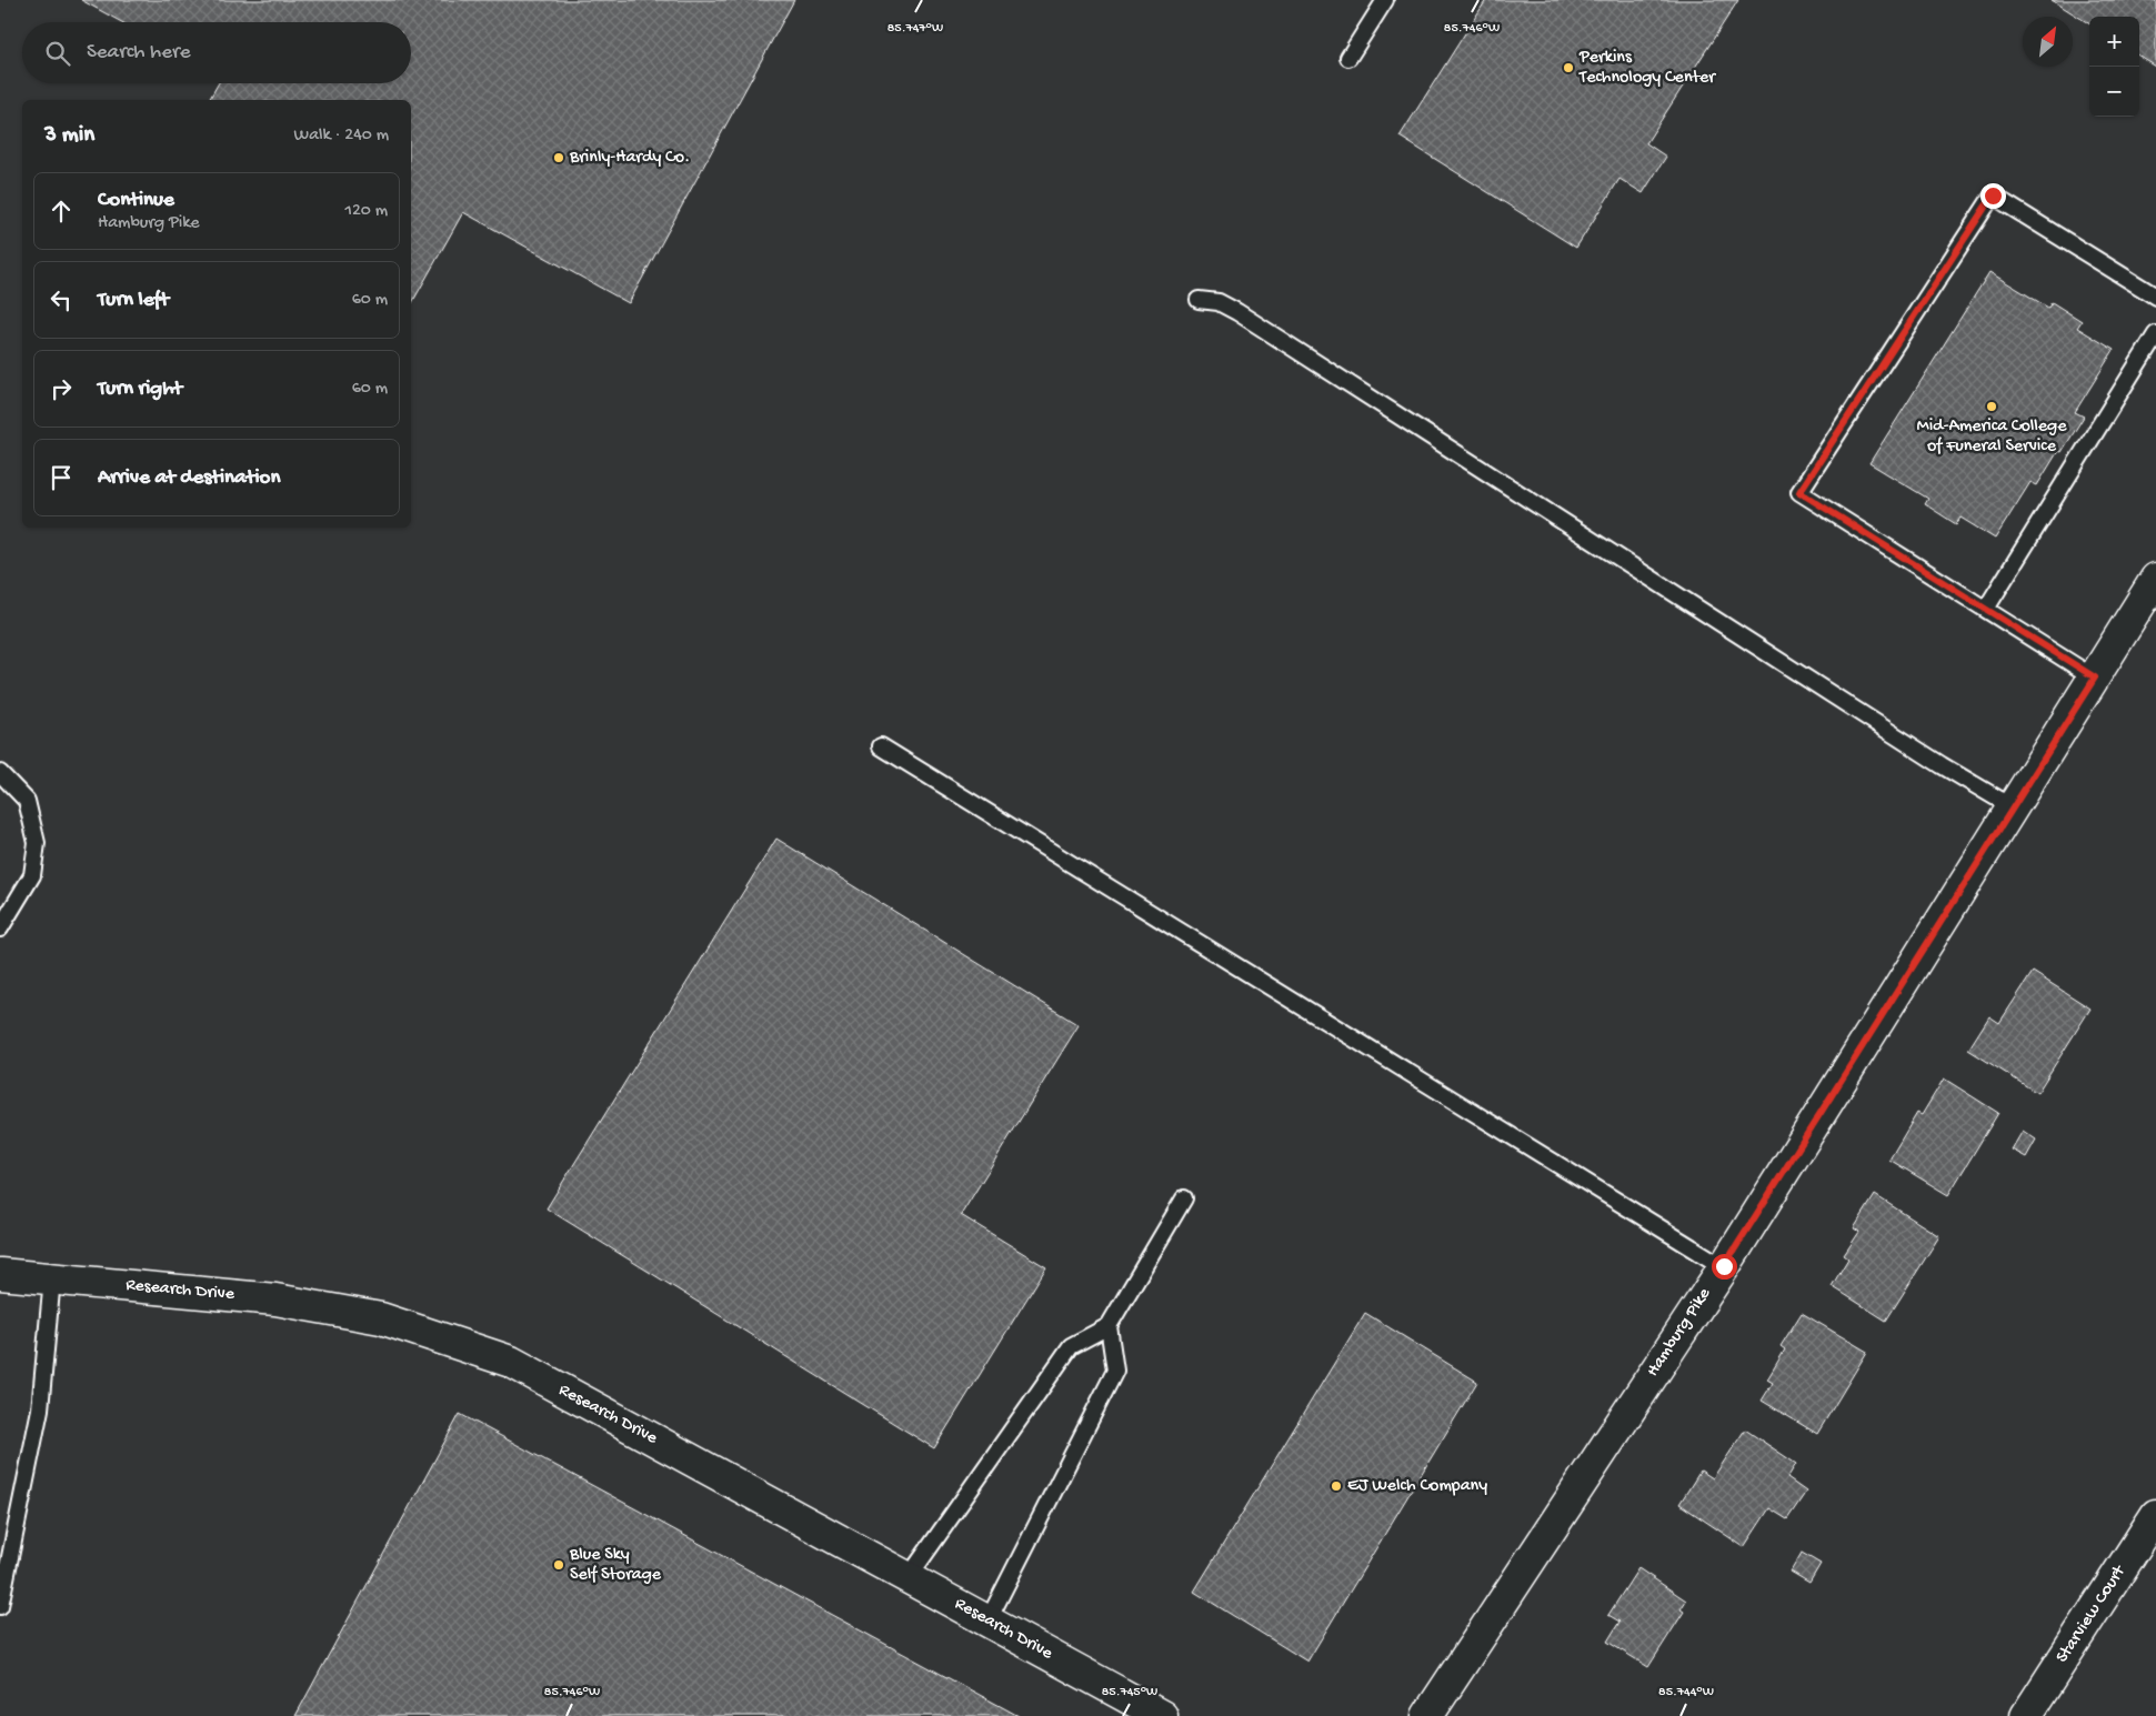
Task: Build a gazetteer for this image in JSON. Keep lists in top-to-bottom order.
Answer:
{
  "streets": {
    "street": ["Research Drive", "Hamburg Pike", "Starview Court"]
  },
  "places": [
    "Perkins Technology Center",
    "Brinly-Hardy Co.",
    "Mid-America College of Funeral Service",
    "EJ Welch Company",
    "Blue Sky Self Storage"
  ],
  "north": "top right",
  "page": {
    "map_buttons": ["+", "−"],
    "search": "Search here",
    "heading": ["3 min", "Walk · 240 m"],
    "list": [
      ["Continue", "Hamburg Pike", "120 m"],
      ["Turn left", "60 m"],
      ["Turn right", "60 m"],
      "Arrive at destination"
    ]
  },
  "coordinates": [
    "85.747°W",
    "85.746°W",
    "85.745°W",
    "85.744°W"
  ]
}
